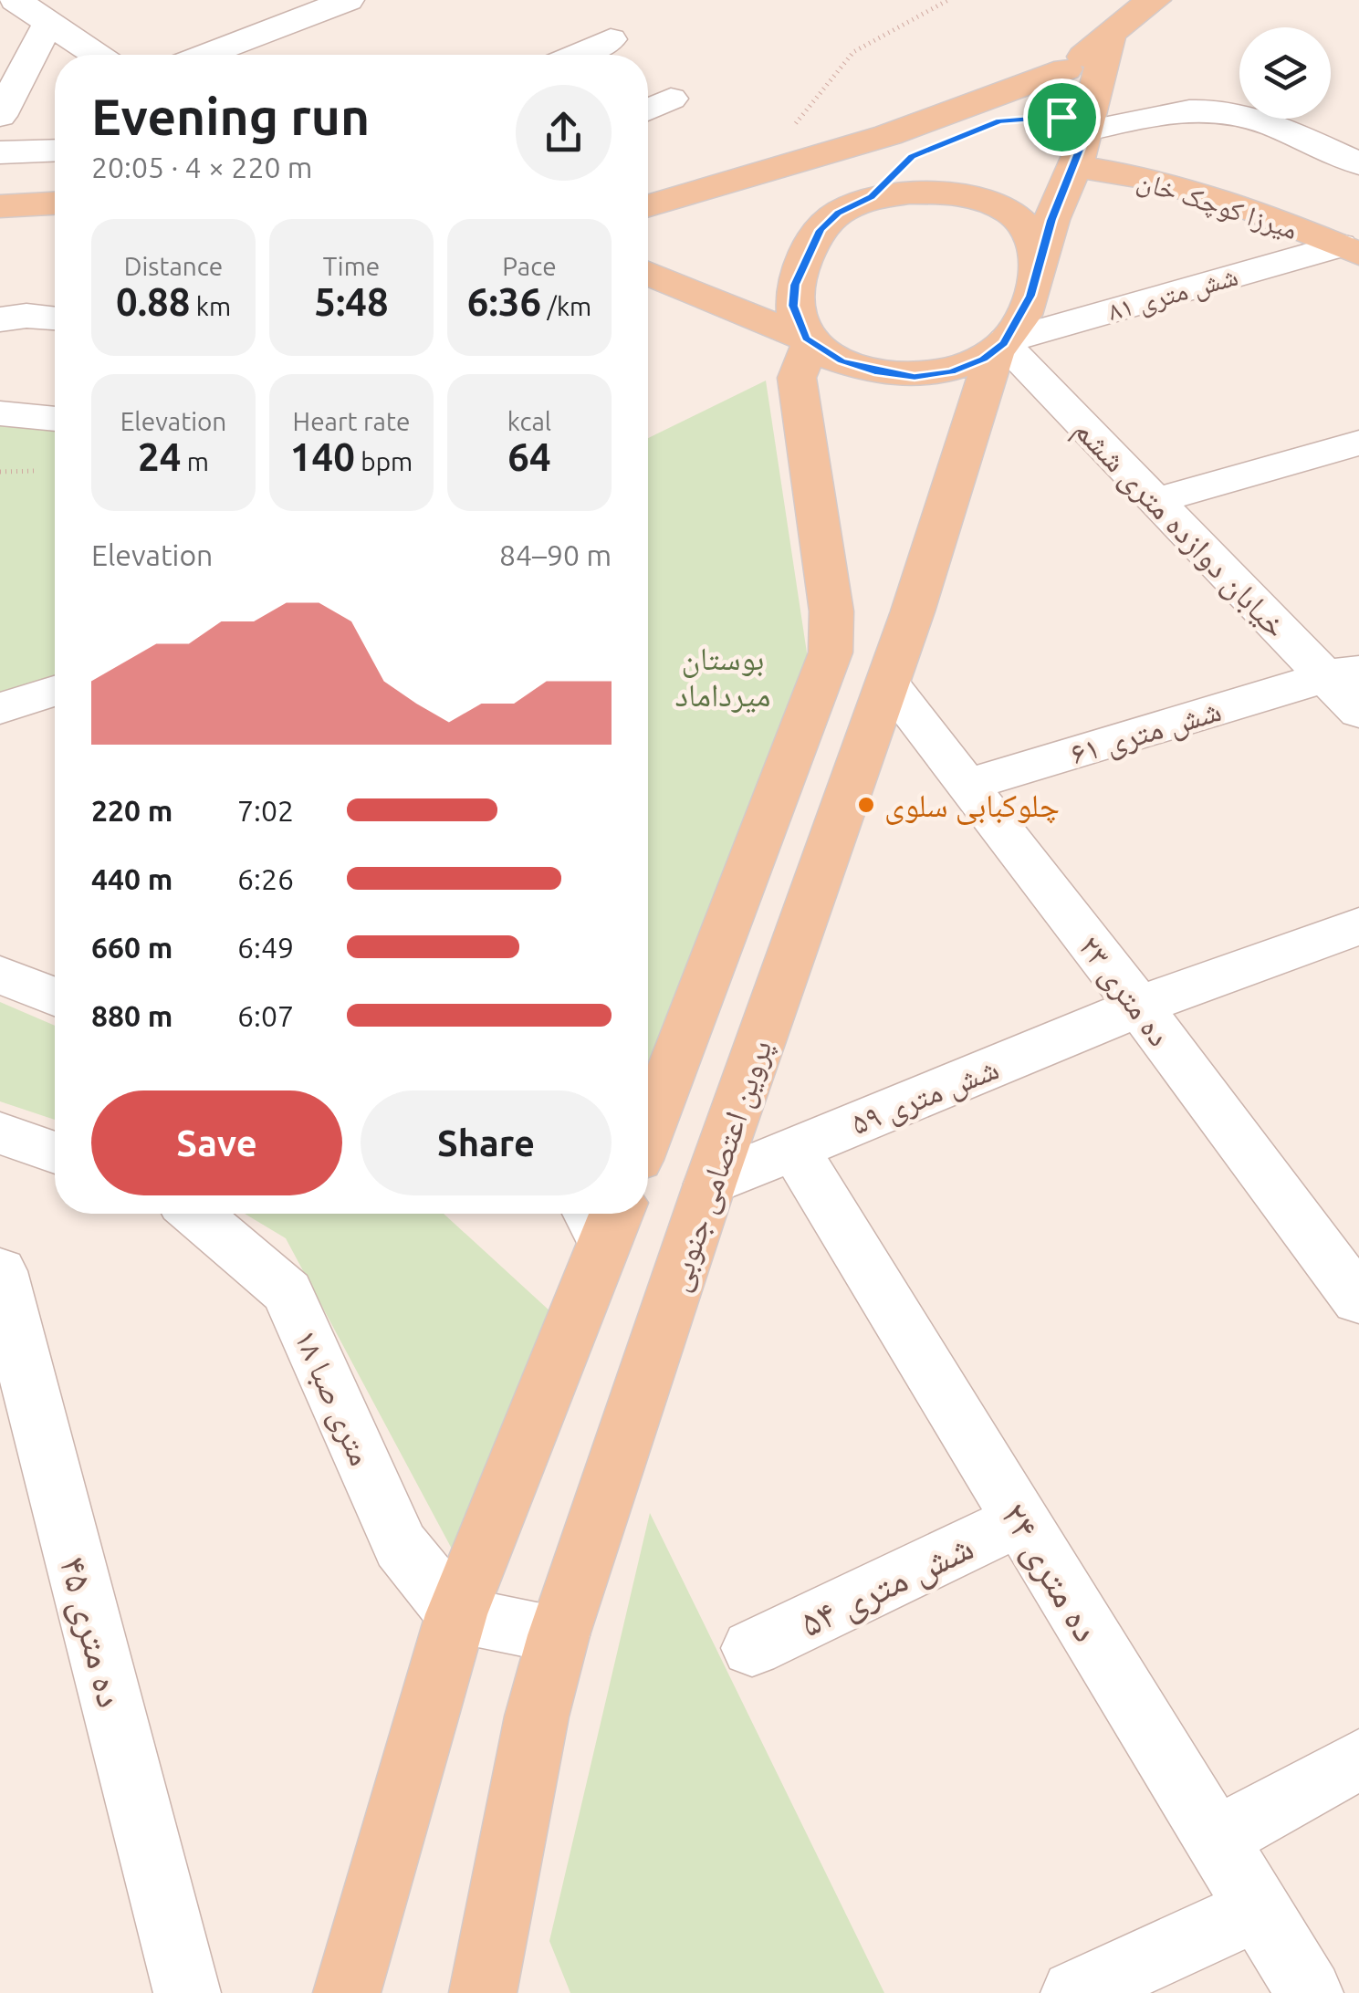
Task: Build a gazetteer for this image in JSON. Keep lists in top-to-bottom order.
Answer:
{
  "streets": {
    "main road": ["میرزا کوچک خان", "پروین اعتصامی جنوبی"],
    "street": [
      "شش متری ۸۱",
      "خیابان دوازده متری ششم",
      "شش متری ۶۱",
      "ده متری ۲۳",
      "شش متری ۵۹",
      "متری صبا ۱۸",
      "ده متری ۲۴",
      "شش متری ۵۴",
      "ده متری ۴۵"
    ]
  },
  "crossings": [
    ["میرزا کوچک خان", "شش متری ۸۱"],
    ["شش متری ۸۱", "خیابان دوازده متری ششم"],
    ["شش متری ۸۱", "پروین اعتصامی جنوبی"],
    ["خیابان دوازده متری ششم", "شش متری ۶۱"],
    ["خیابان دوازده متری ششم", "پروین اعتصامی جنوبی"],
    ["شش متری ۶۱", "ده متری ۲۳"],
    ["ده متری ۲۳", "شش متری ۵۹"],
    ["ده متری ۲۳", "پروین اعتصامی جنوبی"],
    ["شش متری ۵۹", "پروین اعتصامی جنوبی"],
    ["شش متری ۵۹", "ده متری ۲۴"],
    ["ده متری ۲۴", "شش متری ۵۴"]
  ],
  "parks": ["بوستان میرداماد"],
  "places": ["چلوکبابی سلوی"],
  "page": {
    "heading": ["Evening run", "20:05 · 4 × 220 m"],
    "stats": [
      ["Distance", "0.88 km"],
      ["Time", "5:48"],
      ["Pace", "6:36 /km"],
      ["Elevation", "24 m"],
      ["Heart rate", "140 bpm"],
      ["kcal", "64"]
    ],
    "chart": ["Elevation", "84–90 m"],
    "list": [
      {
        "name": "220 m",
        "note": "7:02"
      },
      {
        "name": "440 m",
        "note": "6:26"
      },
      {
        "name": "660 m",
        "note": "6:49"
      },
      {
        "name": "880 m",
        "note": "6:07"
      }
    ],
    "buttons": ["Save", "Share"]
  }
}
